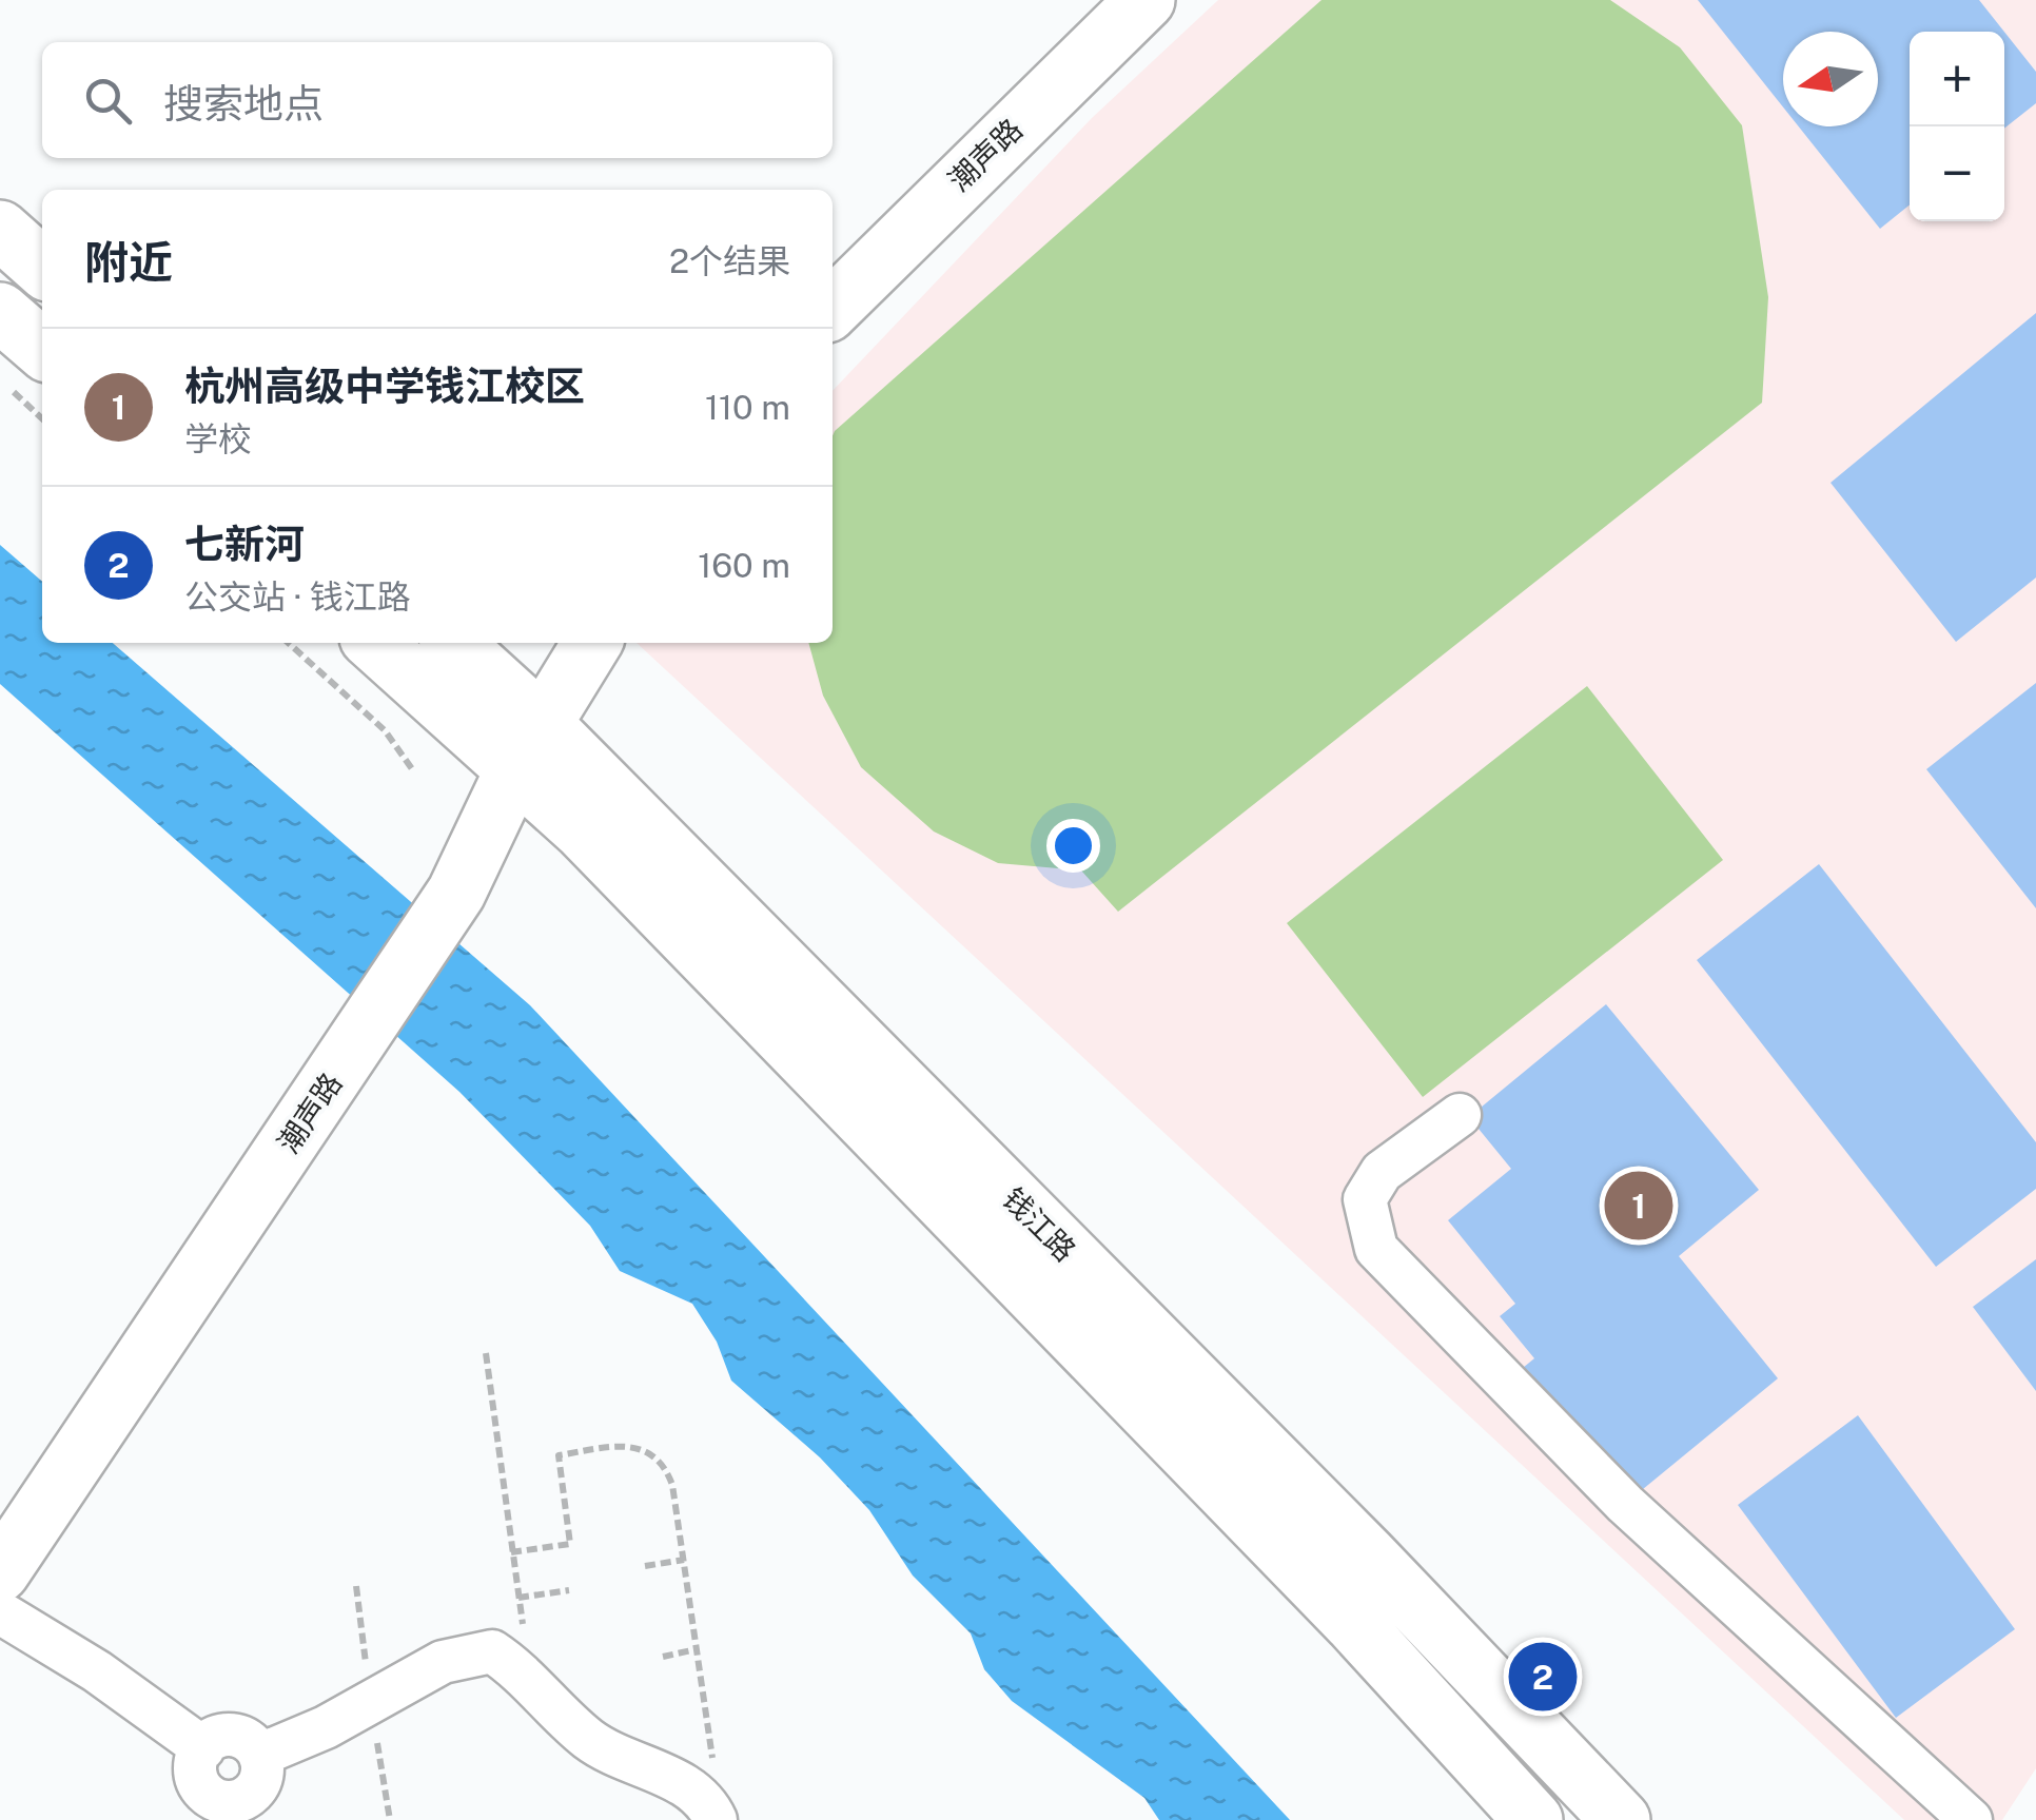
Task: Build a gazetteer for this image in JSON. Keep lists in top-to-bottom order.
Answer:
{
  "streets": {
    "main road": ["潮声路", "钱江路"]
  },
  "crossings": [
    ["潮声路", "钱江路"]
  ],
  "north": "left",
  "page": {
    "map_buttons": ["+", "−"],
    "search": "搜索地点",
    "heading": ["附近", "2个结果"],
    "list": [
      {
        "mark": "1",
        "name": "杭州高级中学钱江校区",
        "note": "学校",
        "value": "110 m"
      },
      {
        "mark": "2",
        "name": "七新河",
        "note": "公交站 · 钱江路",
        "value": "160 m"
      }
    ],
    "pins": ["1", "2"]
  }
}
